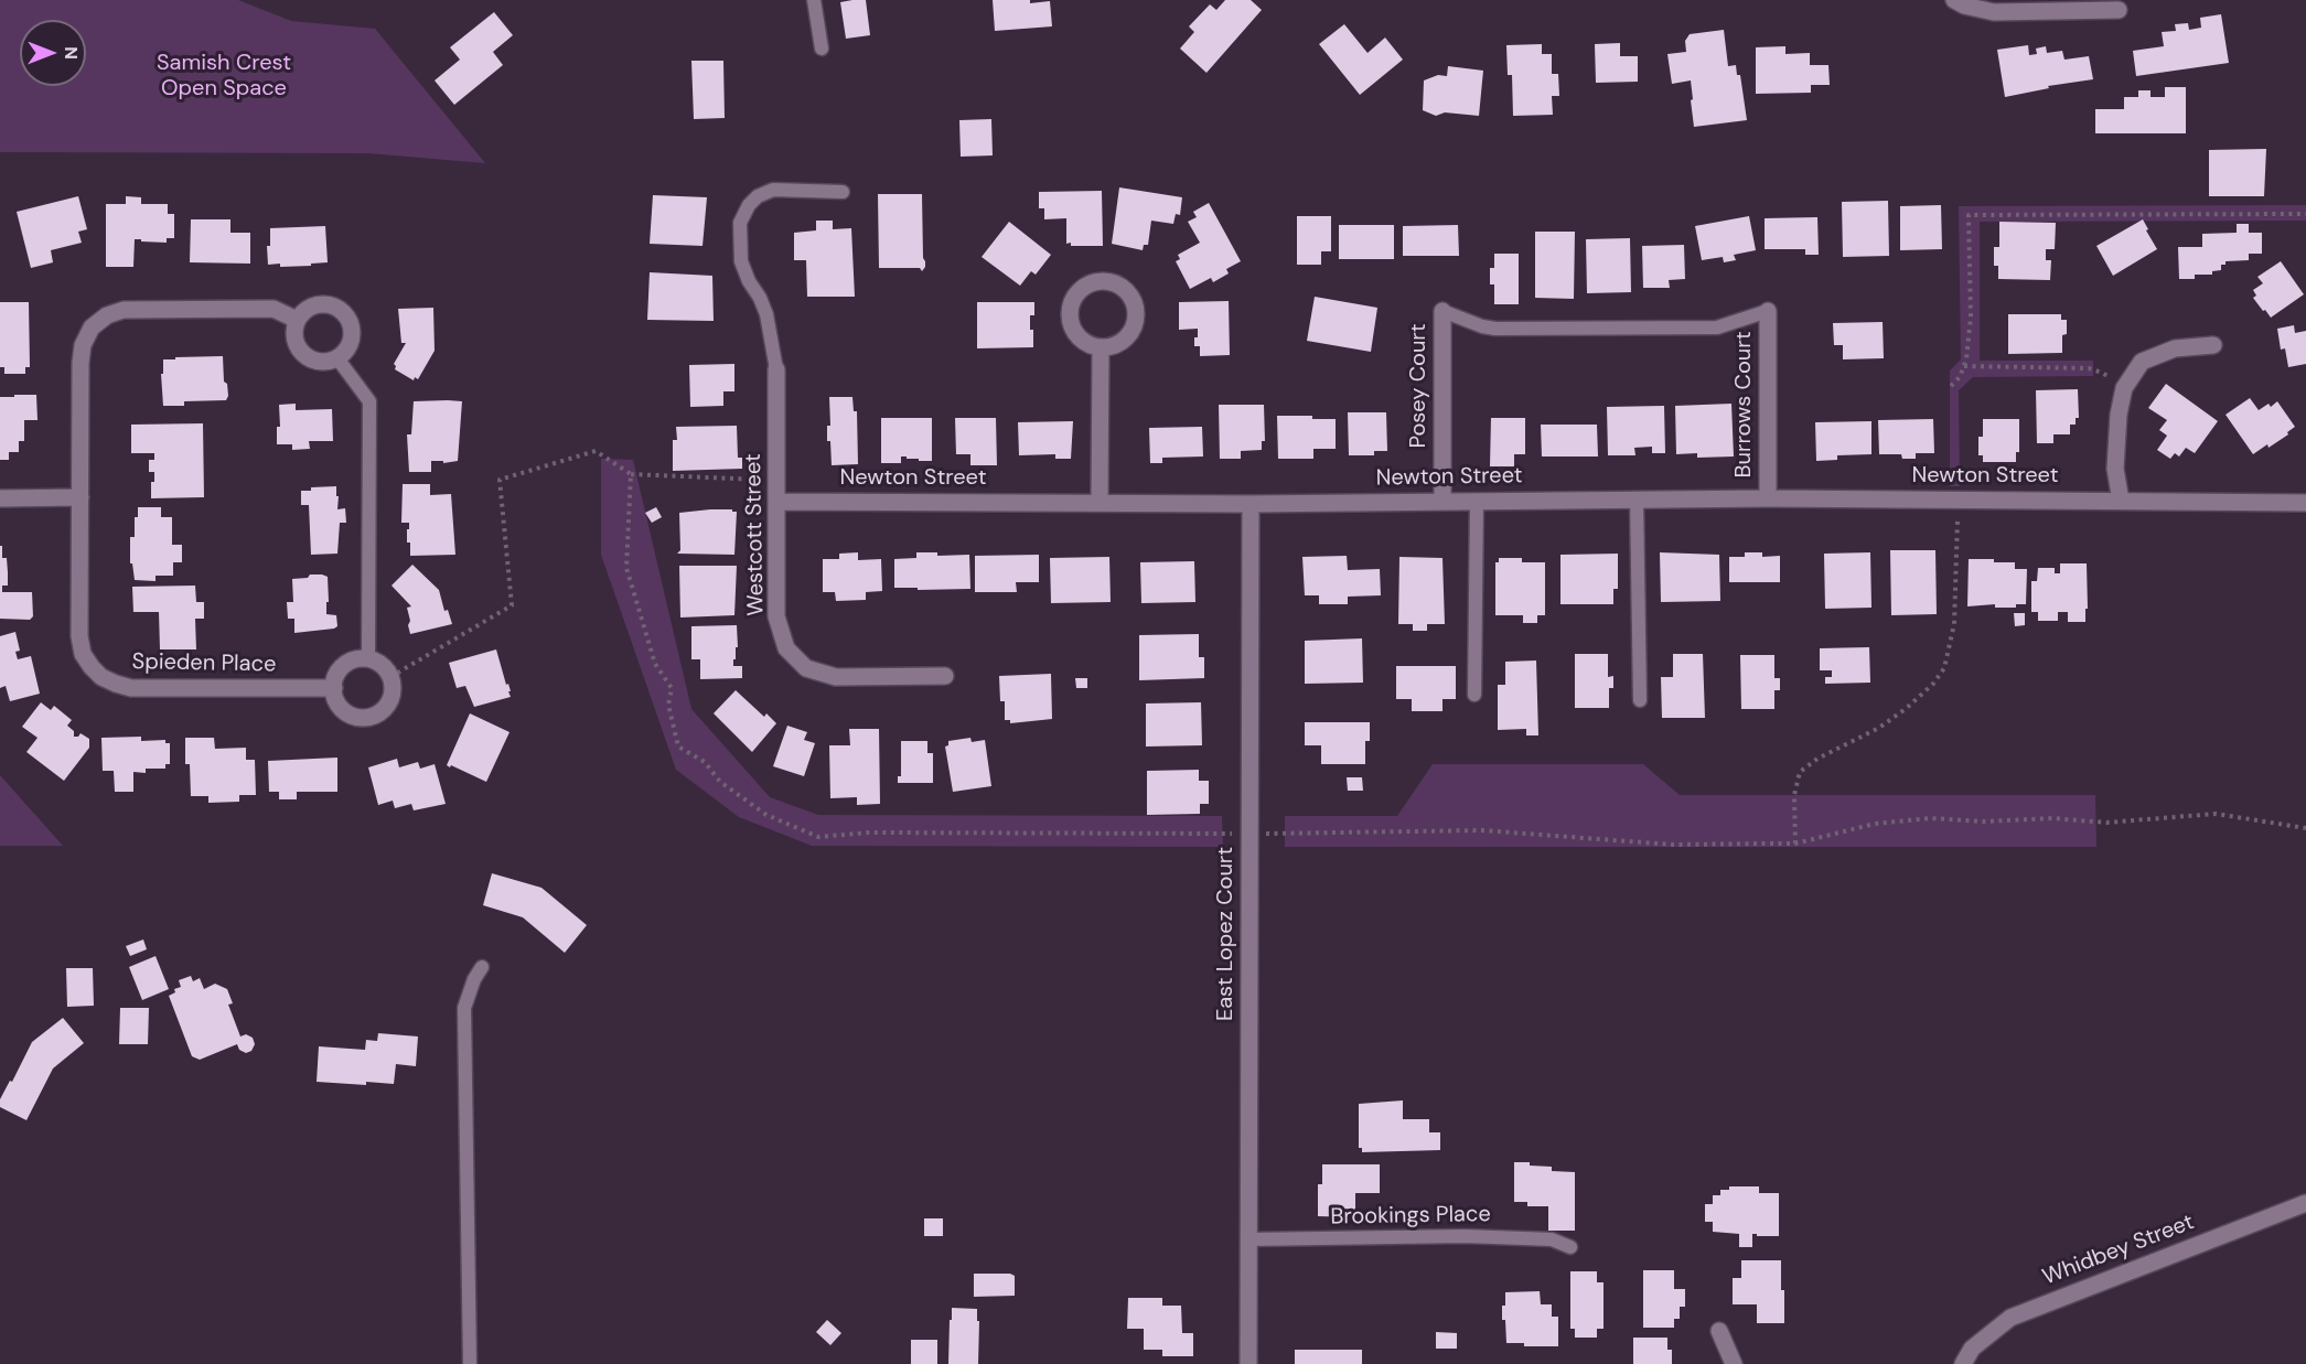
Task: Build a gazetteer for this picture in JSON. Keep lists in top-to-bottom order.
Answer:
{
  "streets": {
    "street": [
      "Posey Court",
      "Burrows Court",
      "Newton Street",
      "Westcott Street",
      "Spieden Place",
      "East Lopez Court",
      "Whidbey Street"
    ],
    "lane": ["Brookings Place"]
  },
  "crossings": [
    ["Posey Court", "Newton Street"],
    ["Burrows Court", "Newton Street"],
    ["Newton Street", "Westcott Street"],
    ["Newton Street", "East Lopez Court"],
    ["East Lopez Court", "Brookings Place"]
  ],
  "parks": ["Samish Crest Open Space"],
  "north": "right"
}
